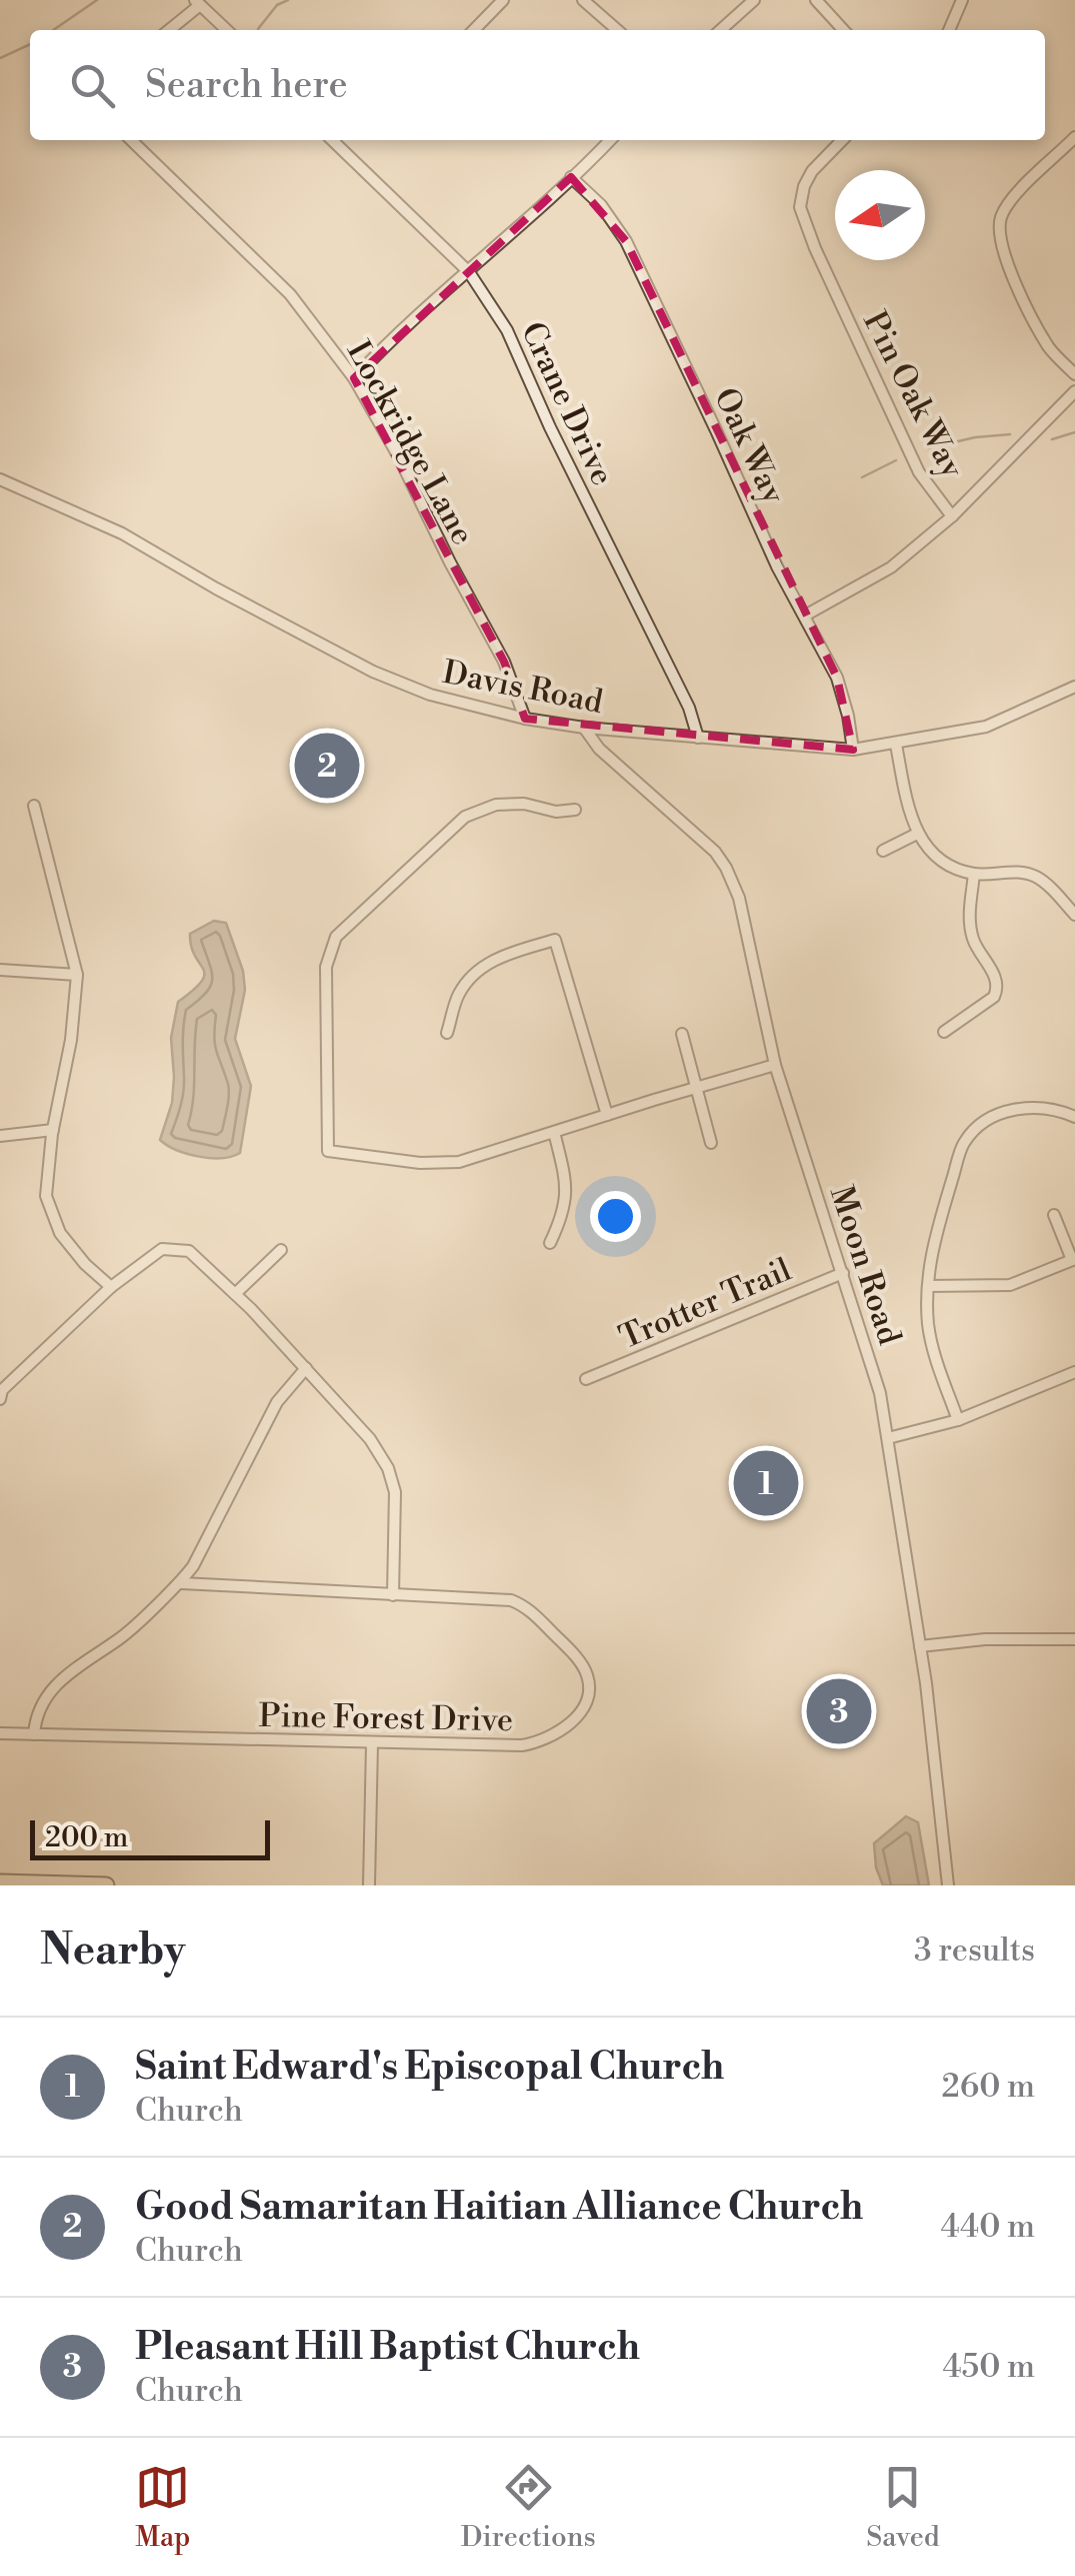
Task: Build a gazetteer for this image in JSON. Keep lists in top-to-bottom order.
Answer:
{
  "streets": {
    "street": [
      "Pin Oak Way",
      "Crane Drive",
      "Lockridge Lane",
      "Oak Way",
      "Davis Road",
      "Moon Road",
      "Trotter Trail",
      "Pine Forest Drive"
    ]
  },
  "crossings": [
    ["Crane Drive", "Davis Road"],
    ["Lockridge Lane", "Davis Road"],
    ["Oak Way", "Davis Road"],
    ["Davis Road", "Moon Road"],
    ["Moon Road", "Trotter Trail"]
  ],
  "scale_bar": "200 m",
  "north": "left",
  "page": {
    "search": "Search here",
    "pins": ["2", "1", "3"],
    "scale": "200 m",
    "heading": ["Nearby", "3 results"],
    "list": [
      {
        "mark": "1",
        "name": "Saint Edward's Episcopal Church",
        "note": "Church",
        "value": "260 m"
      },
      {
        "mark": "2",
        "name": "Good Samaritan Haitian Alliance Church",
        "note": "Church",
        "value": "440 m"
      },
      {
        "mark": "3",
        "name": "Pleasant Hill Baptist Church",
        "note": "Church",
        "value": "450 m"
      }
    ],
    "nav": ["Map", "Directions", "Saved"]
  }
}
